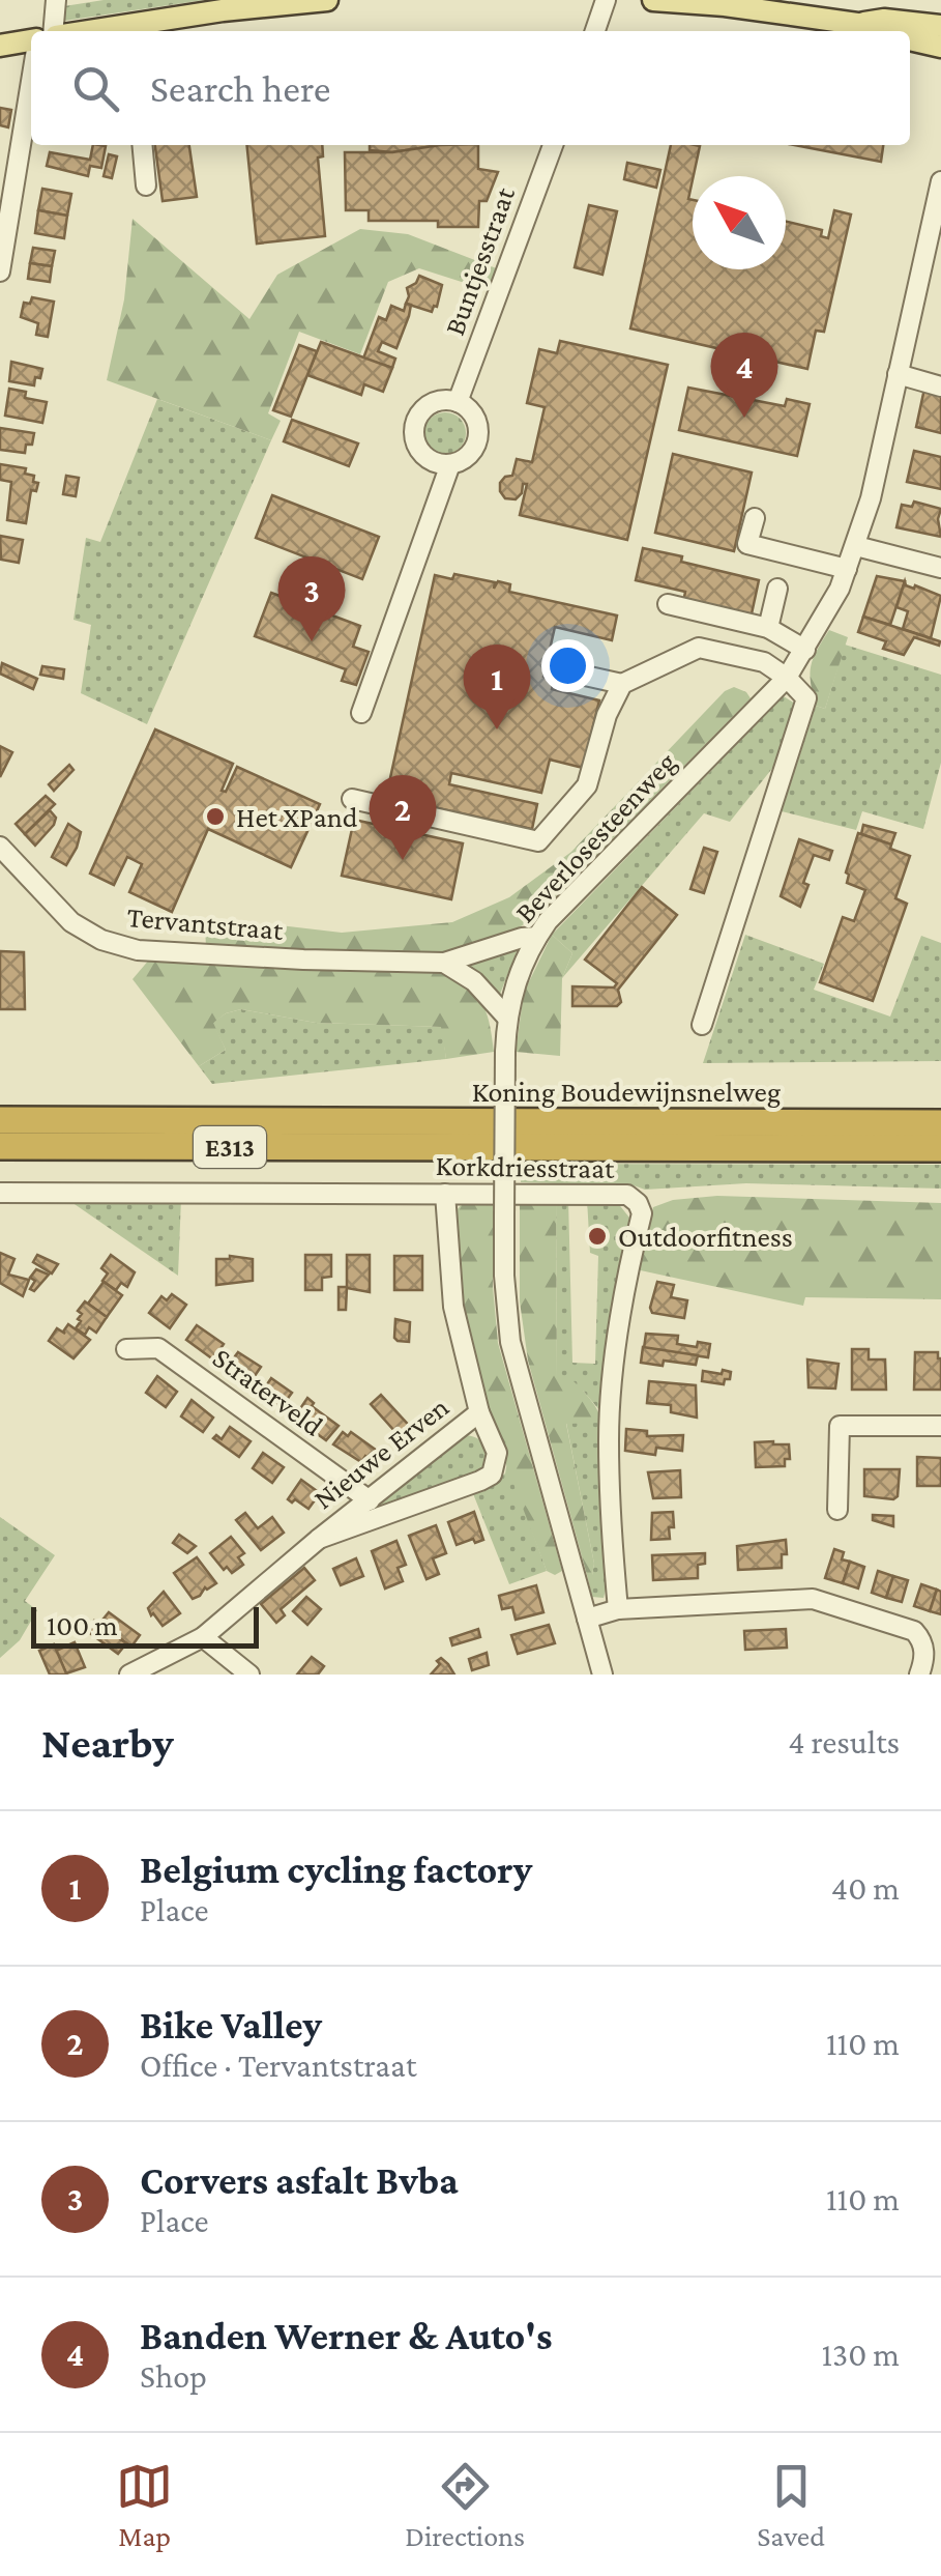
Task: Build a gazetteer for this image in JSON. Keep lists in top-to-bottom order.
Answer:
{
  "streets": {
    "highway": ["Koning Boudewijnsnelweg", "E313"],
    "street": [
      "Buntjesstraat",
      "Beverlosesteenweg",
      "Tervantstraat",
      "Korkdriesstraat",
      "Straterveld",
      "Nieuwe Erven"
    ]
  },
  "crossings": [
    ["Beverlosesteenweg", "Tervantstraat"],
    ["Korkdriesstraat", "Nieuwe Erven"],
    ["Straterveld", "Nieuwe Erven"]
  ],
  "places": ["Het XPand", "Outdoorfitness"],
  "scale_bar": "100 m",
  "north": "top left",
  "page": {
    "search": "Search here",
    "pins": [
      "4",
      "3",
      "1",
      "2"
    ],
    "scale": "100 m",
    "heading": ["Nearby", "4 results"],
    "list": [
      {
        "mark": "1",
        "name": "Belgium cycling factory",
        "note": "Place",
        "value": "40 m"
      },
      {
        "mark": "2",
        "name": "Bike Valley",
        "note": "Office · Tervantstraat",
        "value": "110 m"
      },
      {
        "mark": "3",
        "name": "Corvers asfalt Bvba",
        "note": "Place",
        "value": "110 m"
      },
      {
        "mark": "4",
        "name": "Banden Werner & Auto's",
        "note": "Shop",
        "value": "130 m"
      }
    ],
    "nav": ["Map", "Directions", "Saved"]
  }
}
